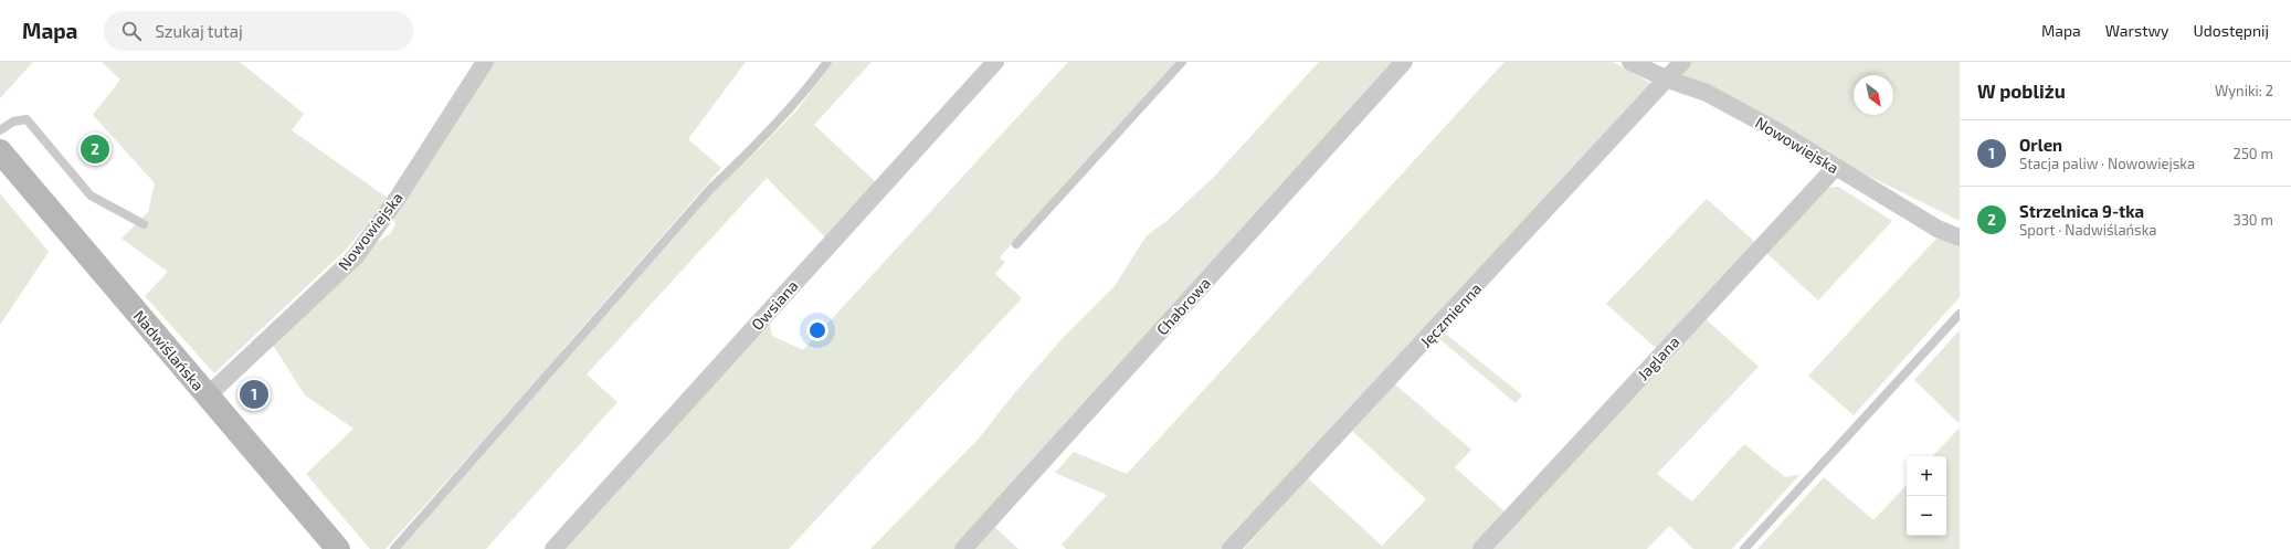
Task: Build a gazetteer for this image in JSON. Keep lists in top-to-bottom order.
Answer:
{
  "streets": {
    "main road": ["Nadwiślańska"],
    "street": [
      "Nowowiejska",
      "Owsiana",
      "Chabrowa",
      "Jęczmienna",
      "Jaglana"
    ]
  },
  "crossings": [
    ["Nowowiejska", "Jęczmienna"],
    ["Nowowiejska", "Nadwiślańska"],
    ["Nowowiejska", "Jaglana"]
  ],
  "north": "bottom right",
  "page": {
    "header": "Mapa",
    "search": "Szukaj tutaj",
    "nav": ["Mapa", "Warstwy", "Udostępnij"],
    "heading": ["W pobliżu", "Wyniki: 2"],
    "list": [
      {
        "mark": "1",
        "name": "Orlen",
        "note": "Stacja paliw · Nowowiejska",
        "value": "250 m"
      },
      {
        "mark": "2",
        "name": "Strzelnica 9-tka",
        "note": "Sport · Nadwiślańska",
        "value": "330 m"
      }
    ],
    "pins": ["2", "1"],
    "map_buttons": ["+", "−"]
  }
}
